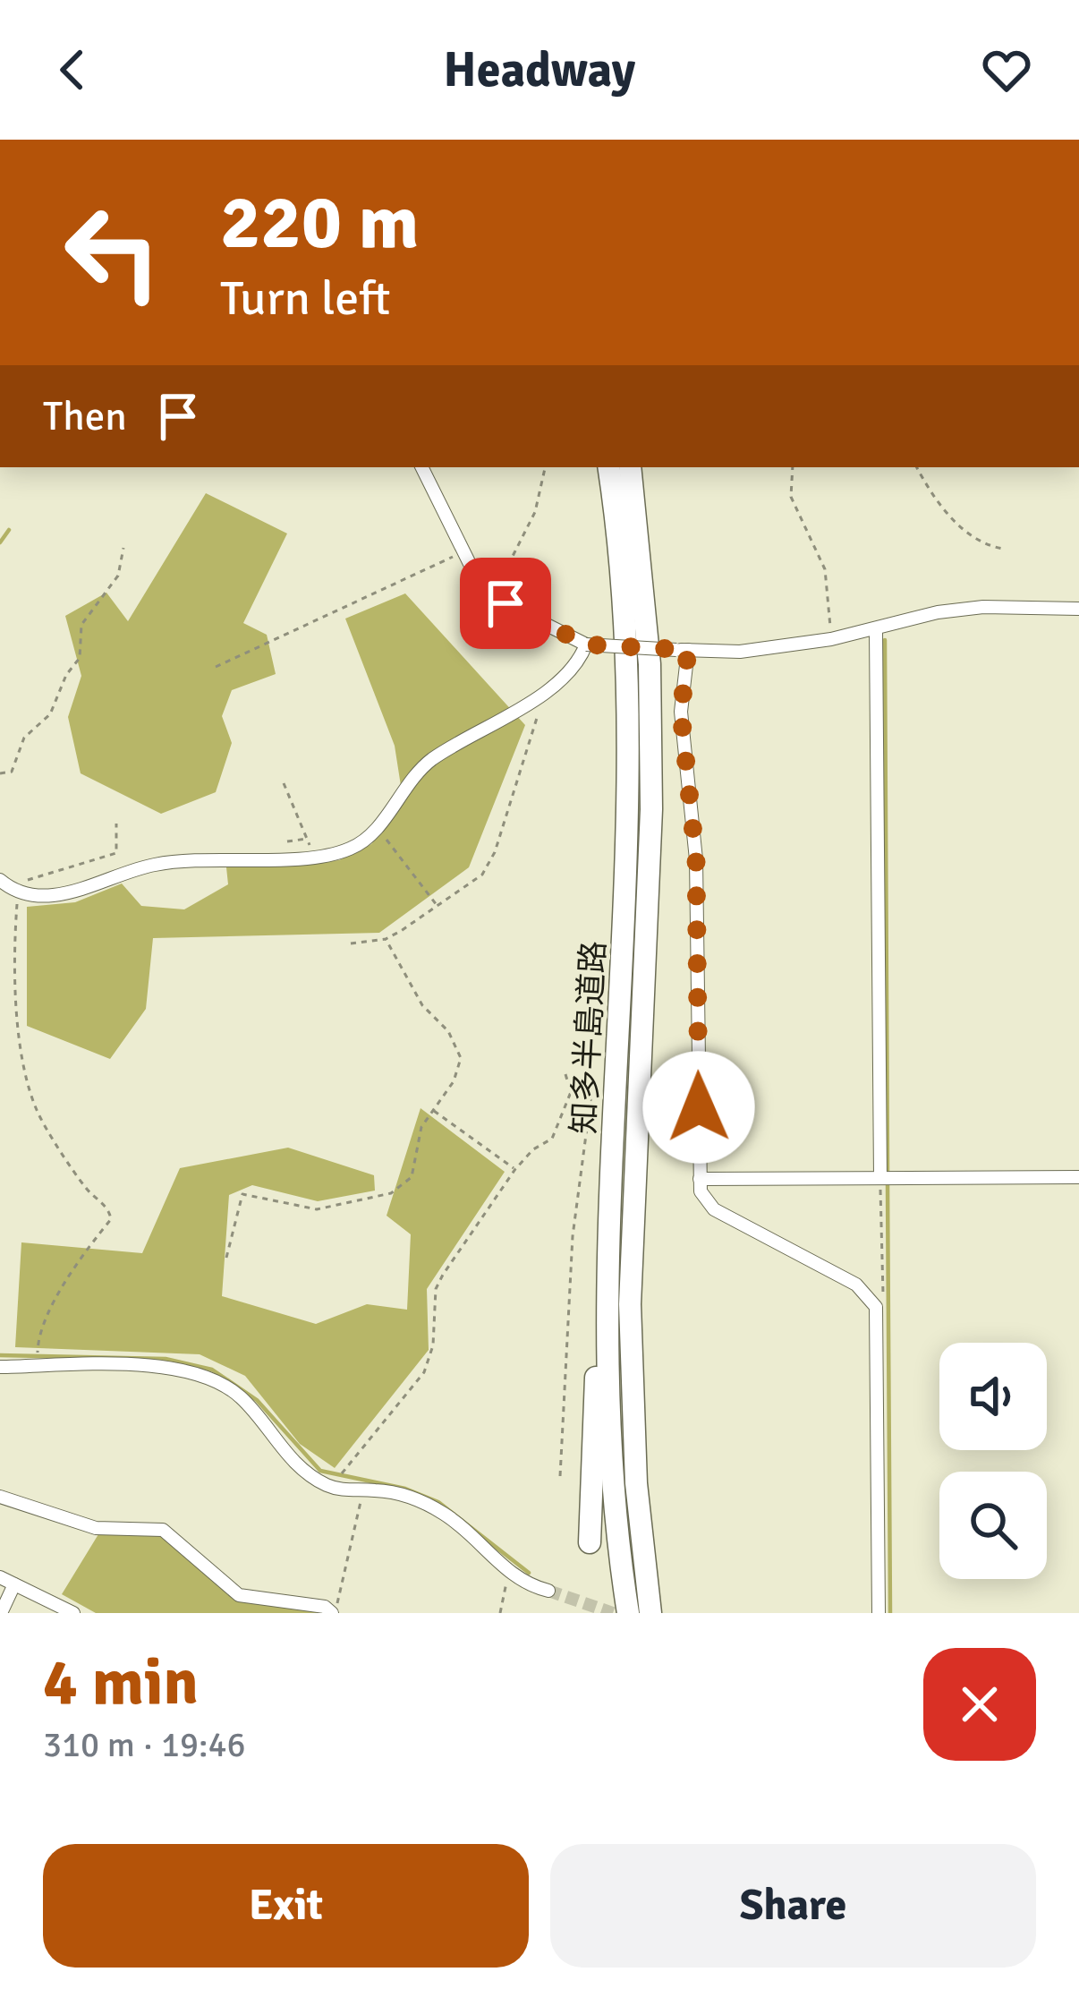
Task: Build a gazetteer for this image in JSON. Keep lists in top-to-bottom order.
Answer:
{
  "streets": {
    "highway": ["知多半島道路"]
  },
  "page": {
    "header": "Headway",
    "turn": ["220 m", "Turn left"],
    "then": "Then",
    "heading": ["4 min", "310 m · 19:46"],
    "buttons": ["Exit", "Share"]
  }
}
